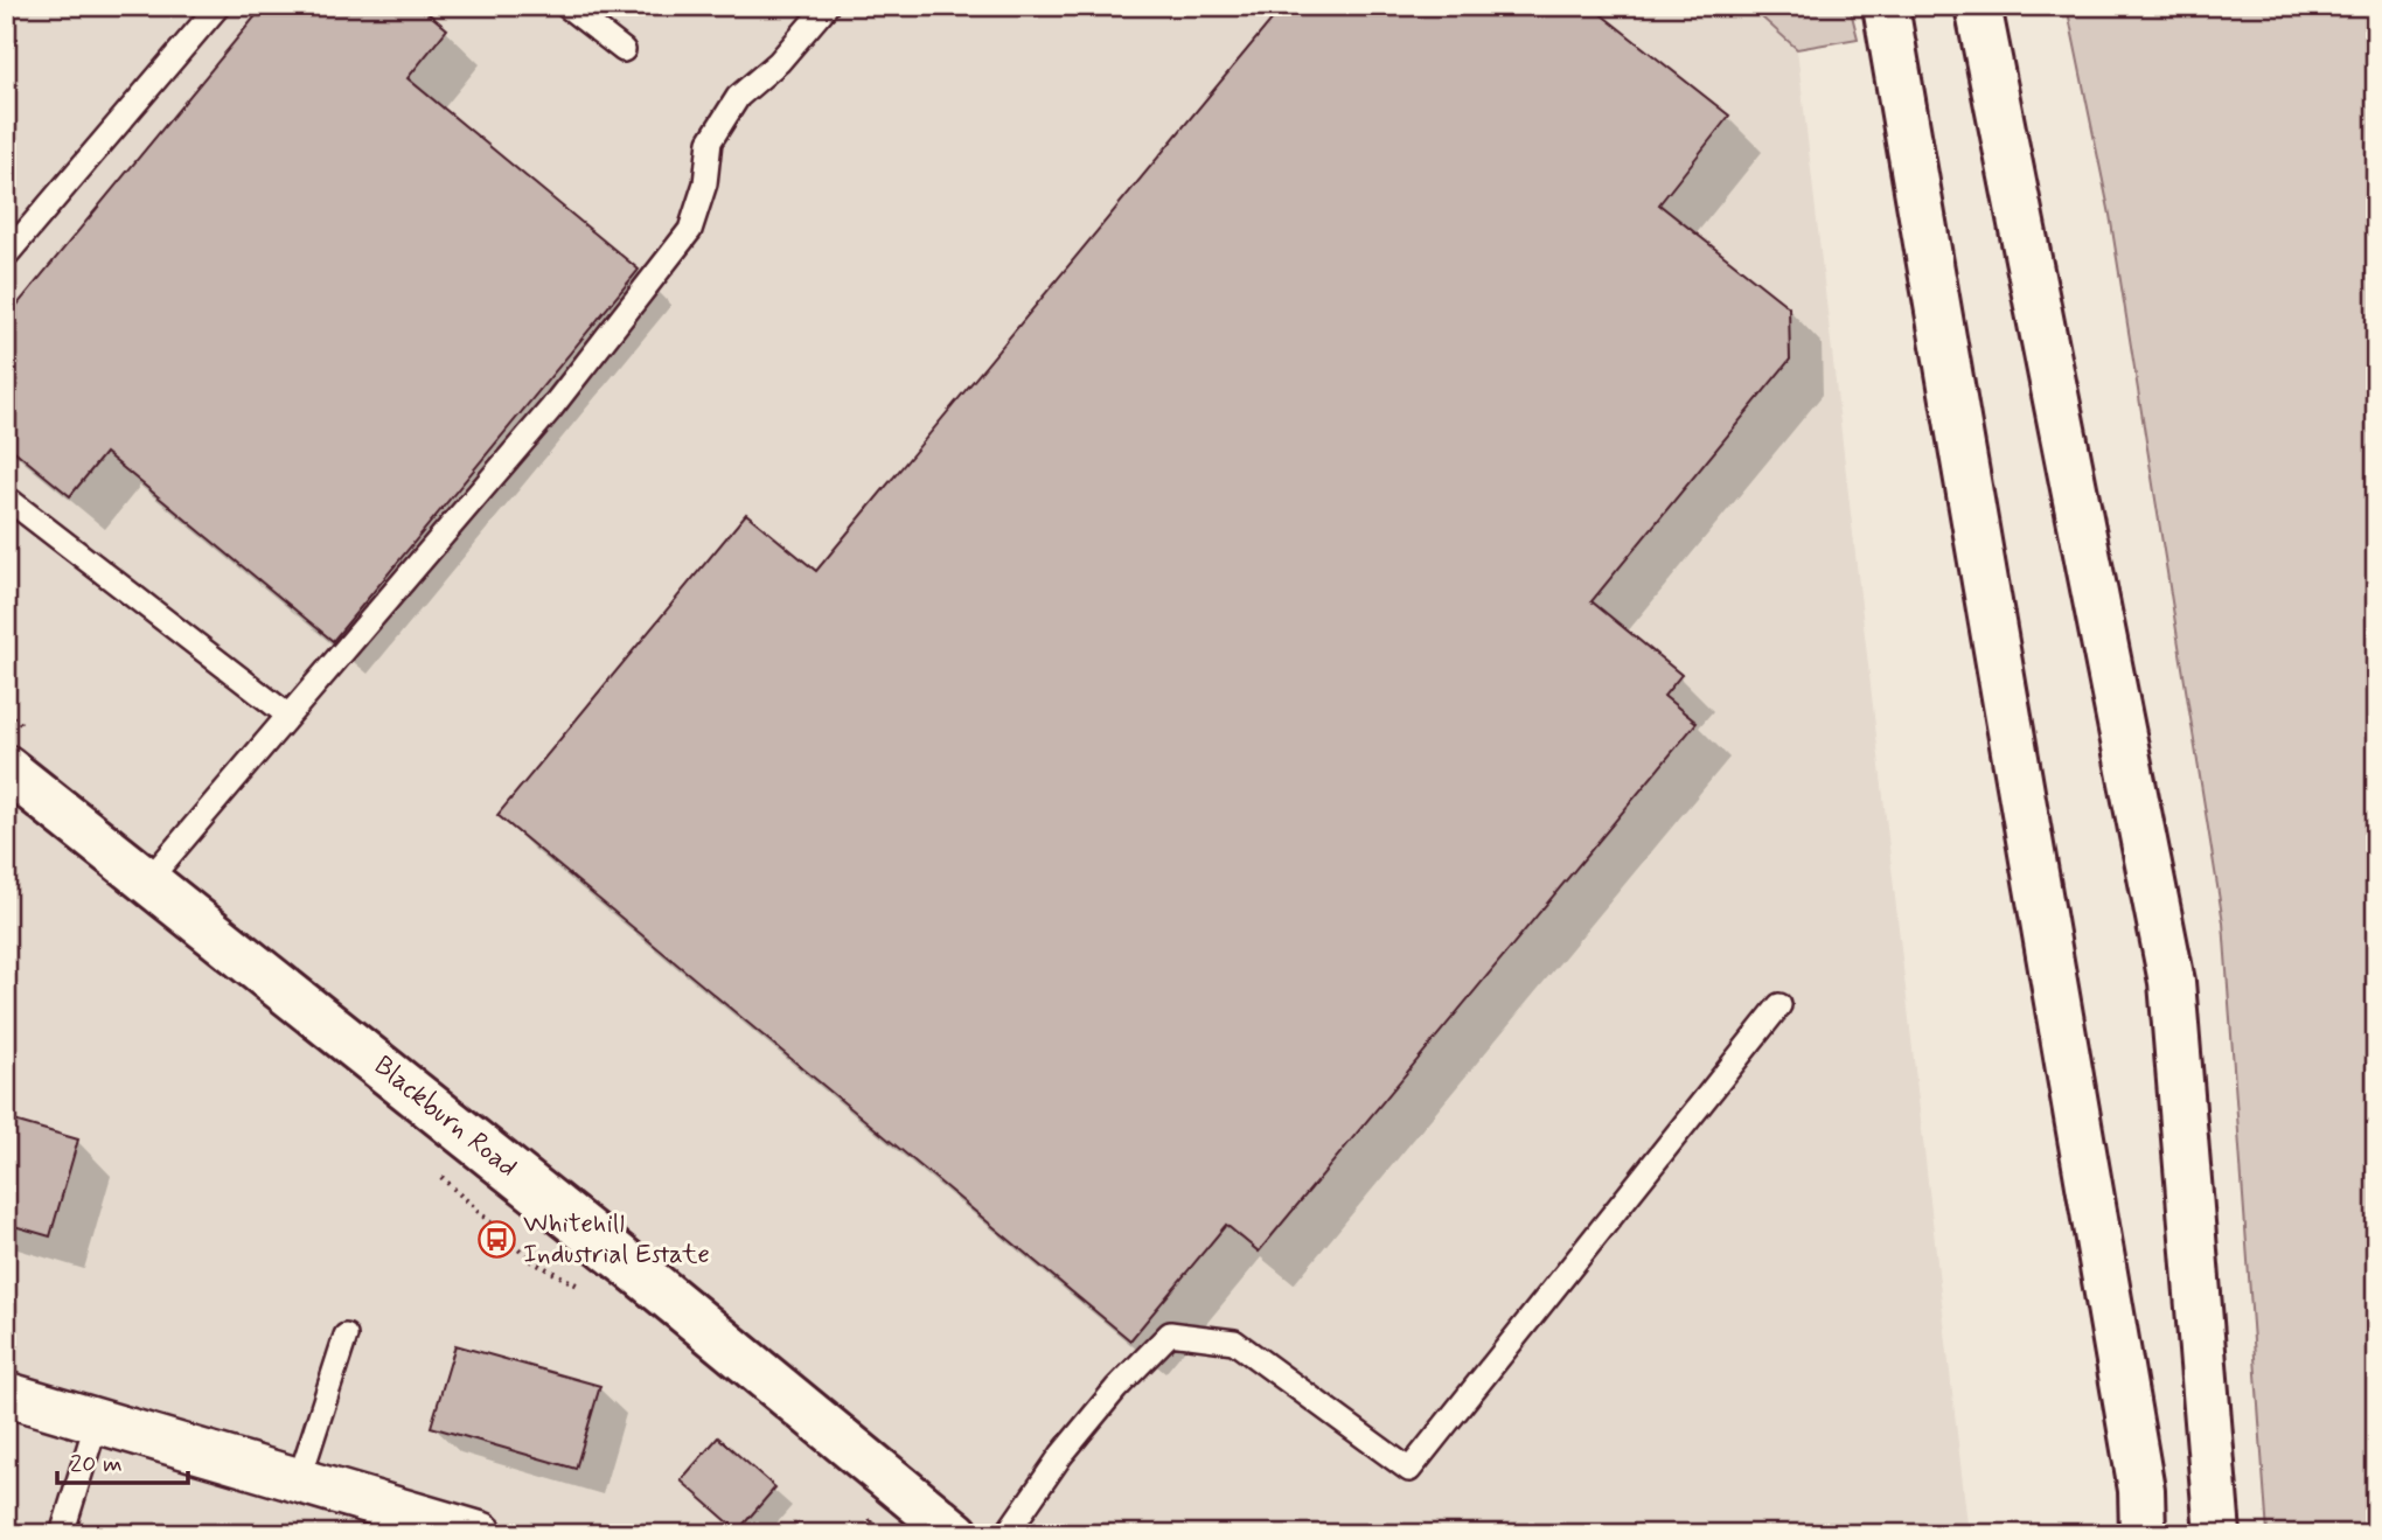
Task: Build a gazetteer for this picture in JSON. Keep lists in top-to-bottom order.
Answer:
{
  "streets": {
    "main road": ["Blackburn Road"]
  },
  "places": {
    "bus stop": ["Whitehill Industrial Estate"]
  },
  "scale_bar": "20 m"
}
